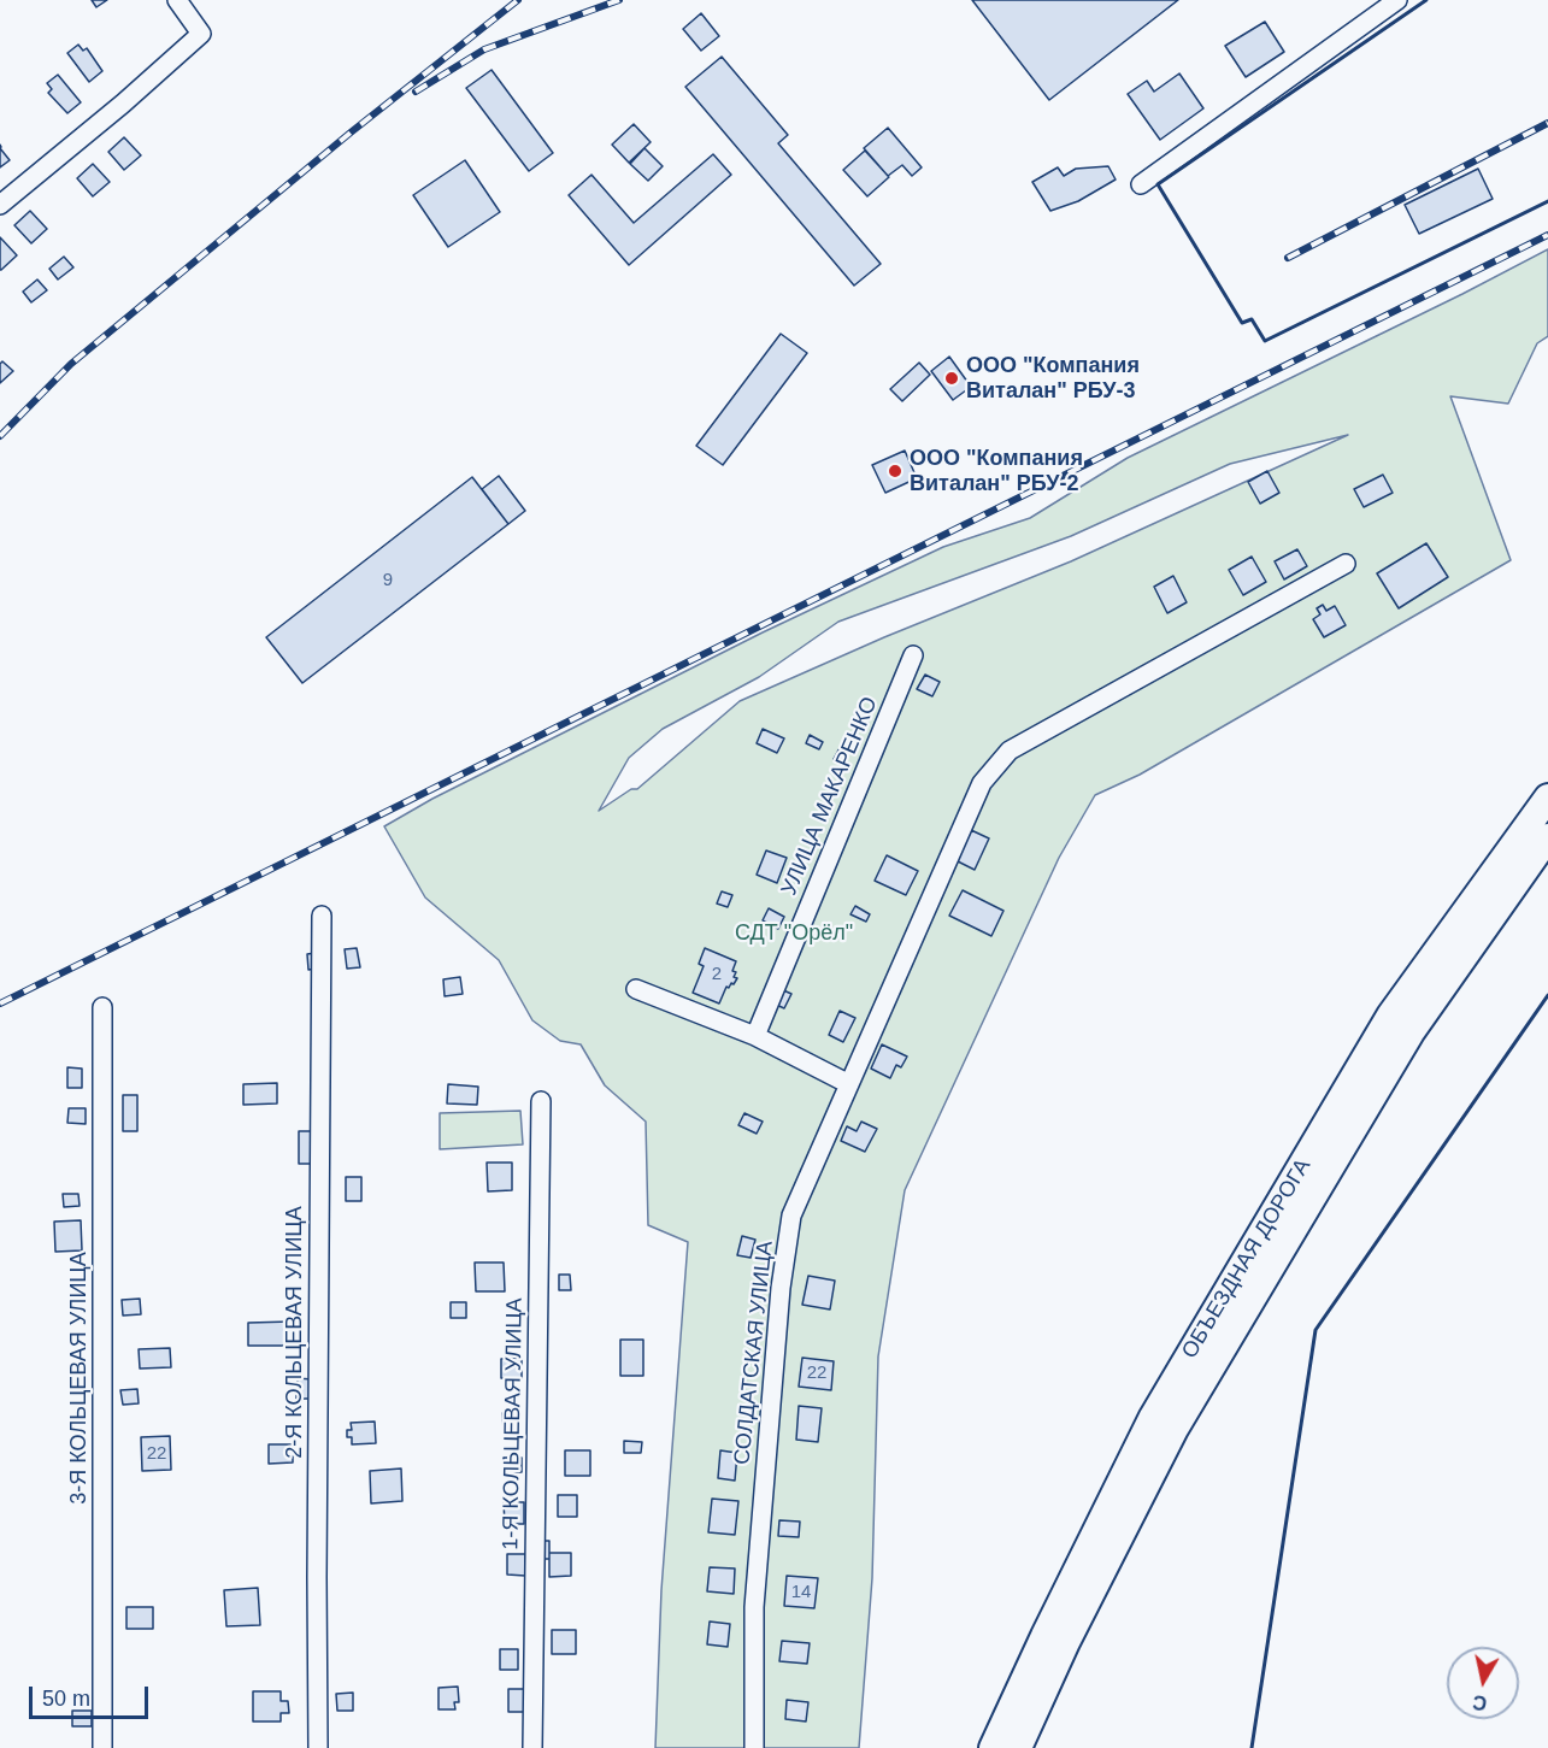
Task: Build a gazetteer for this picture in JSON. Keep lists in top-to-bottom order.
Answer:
{
  "streets": {
    "highway": ["ОБЪЕЗДНАЯ ДОРОГА"],
    "street": [
      "УЛИЦА МАКАРЕНКО",
      "2-Я КОЛЬЦЕВАЯ УЛИЦА",
      "СОЛДАТСКАЯ УЛИЦА",
      "3-Я КОЛЬЦЕВАЯ УЛИЦА",
      "1-Я КОЛЬЦЕВАЯ УЛИЦА"
    ]
  },
  "parks": ["СДТ \"Орёл\""],
  "places": ["ООО \"Компания Виталан\" РБУ-3", "ООО \"Компания Виталан\" РБУ-2"],
  "house_numbers": [
    "9",
    "2",
    "22",
    "22",
    "14"
  ],
  "scale_bar": "50 m",
  "north": "bottom"
}
